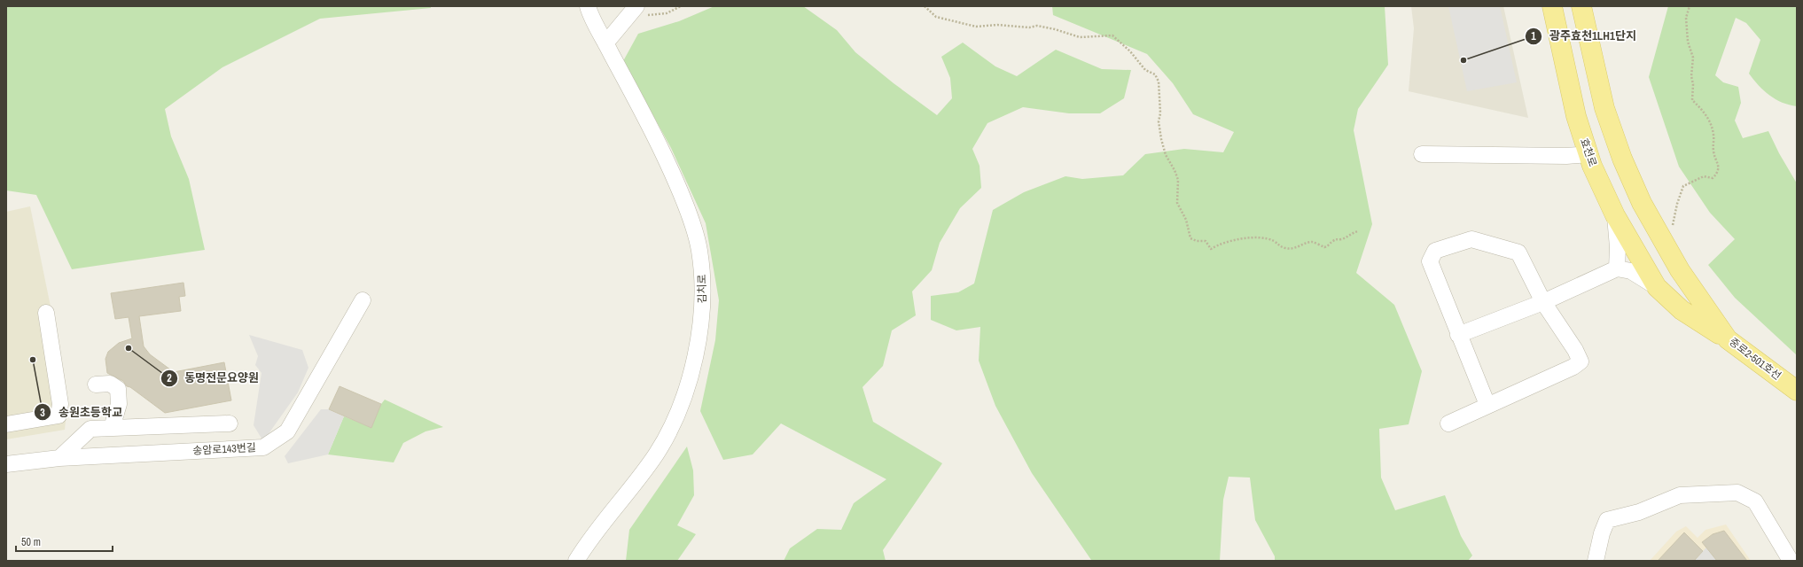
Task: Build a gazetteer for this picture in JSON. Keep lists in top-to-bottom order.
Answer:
{
  "streets": {
    "main road": ["효천로", "중로2-501호선"],
    "street": ["김치로", "송암로143번길"]
  },
  "crossings": [
    ["효천로", "중로2-501호선"]
  ],
  "places": ["광주효천1LH1단지", "동명전문요양원", "송원초등학교"],
  "scale_bar": "50 m"
}
